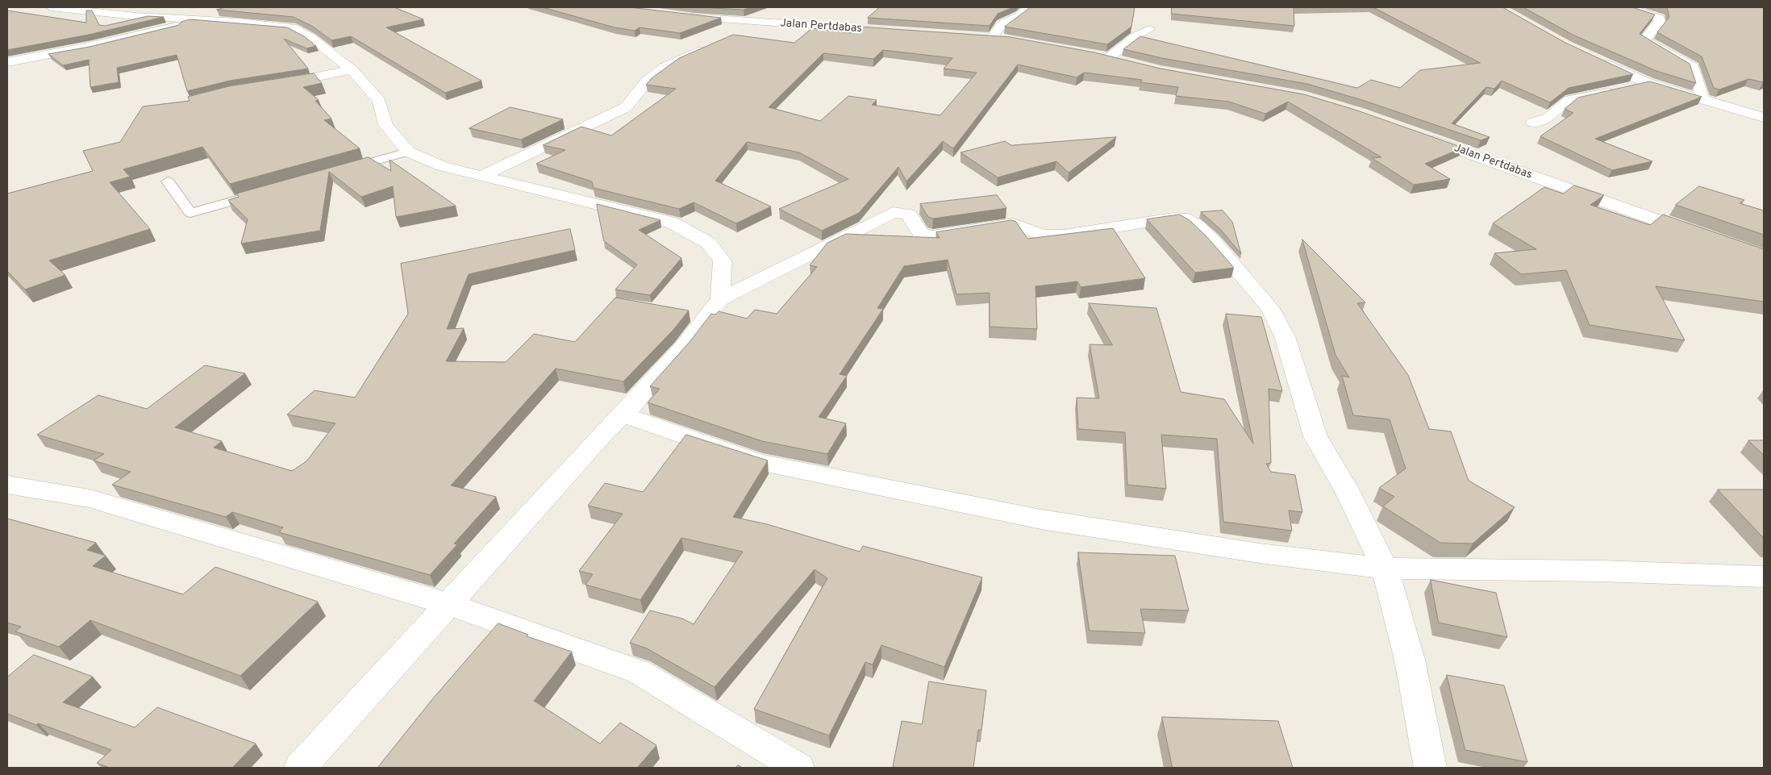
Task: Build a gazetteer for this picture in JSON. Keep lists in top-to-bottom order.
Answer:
{
  "streets": {
    "street": ["Jalan Pertdabas"]
  }
}
